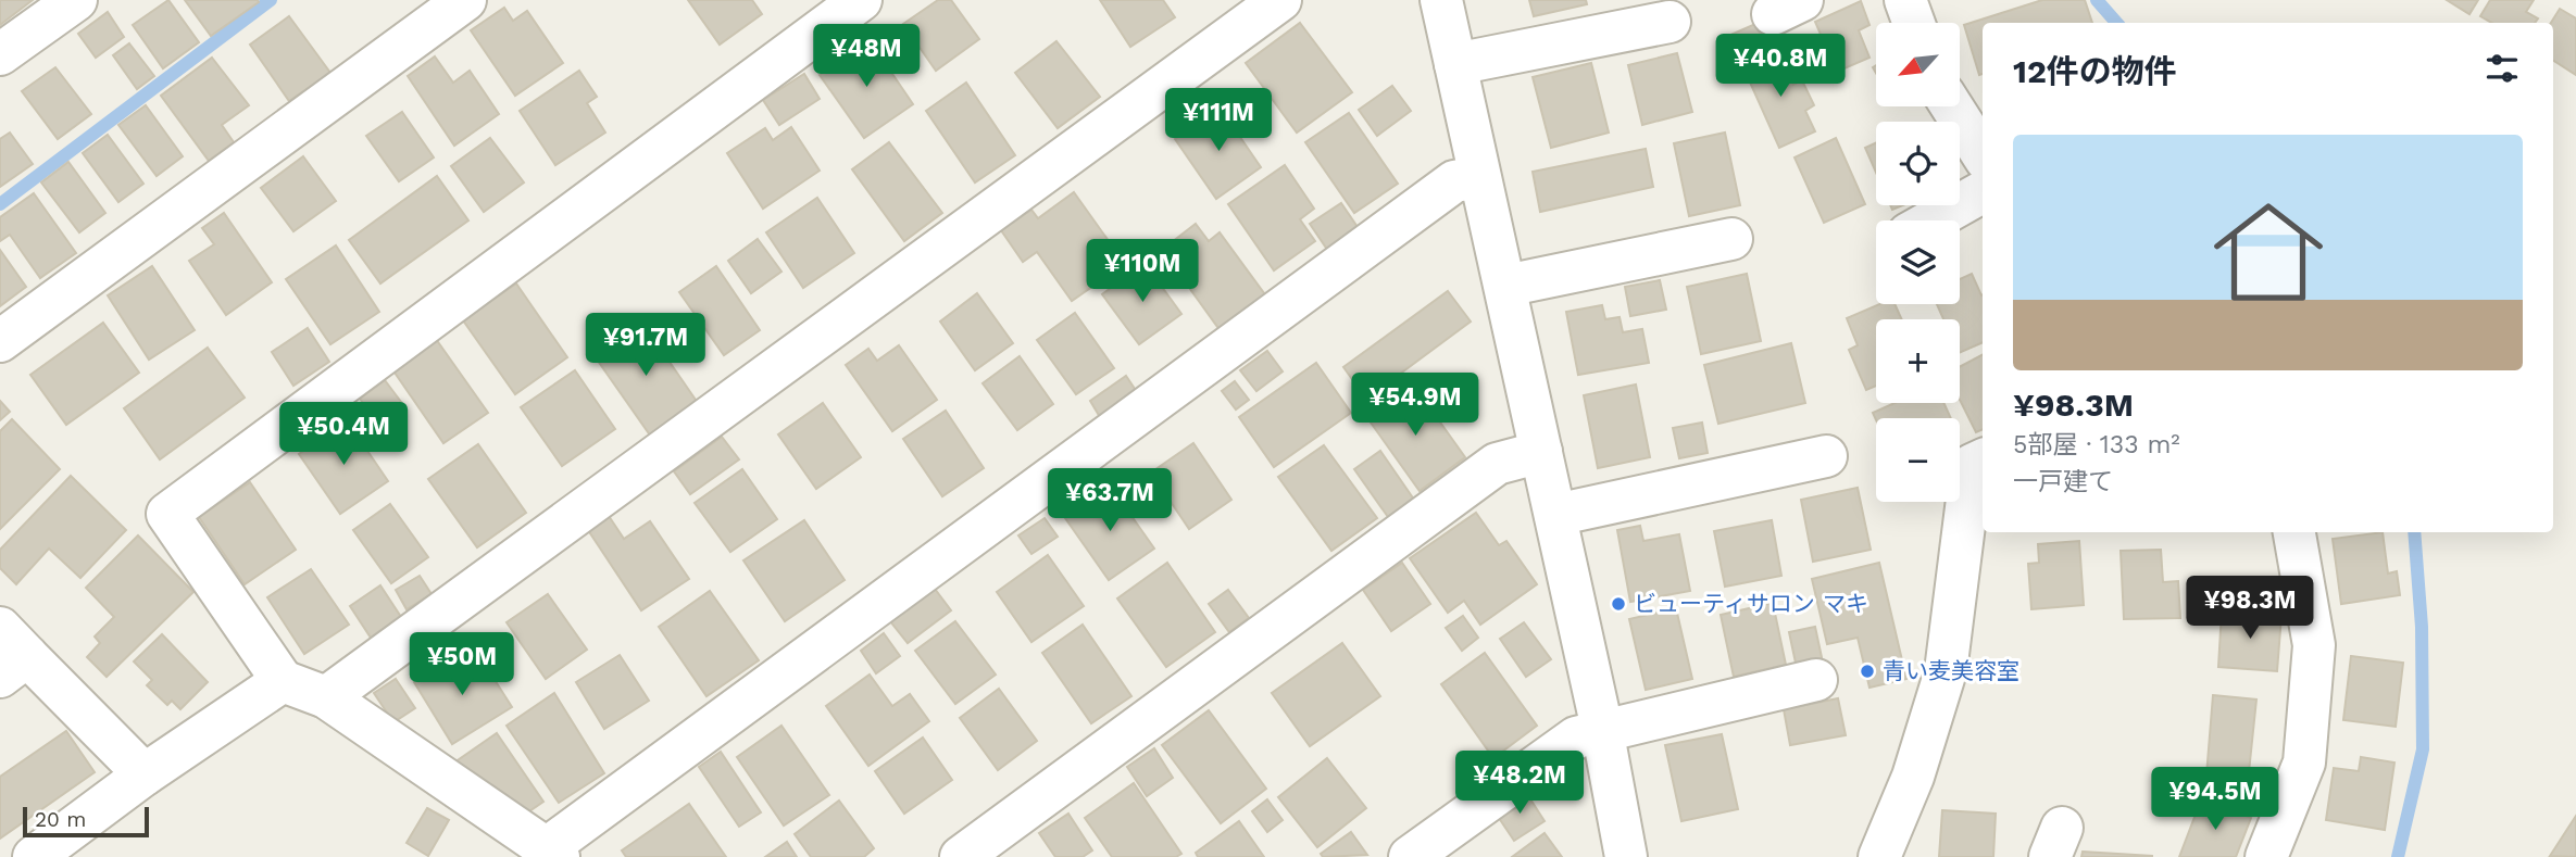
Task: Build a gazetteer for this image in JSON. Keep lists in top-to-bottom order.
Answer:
{
  "places": ["ビューティサロン マキ", "青い麦美容室"],
  "scale_bar": "20 m",
  "north": "bottom left",
  "page": {
    "map_buttons": ["+", "−"],
    "heading": "12件の物件",
    "price": [
      "¥48M",
      "¥40.8M",
      "¥111M",
      "¥110M",
      "¥91.7M",
      "¥54.9M",
      "¥50.4M",
      "¥63.7M",
      "¥98.3M",
      "¥50M",
      "¥48.2M",
      "¥94.5M"
    ],
    "list": [
      {
        "name": "¥98.3M",
        "note": "5部屋 · 133 m² · 一戸建て"
      }
    ],
    "scale": "20 m"
  }
}
